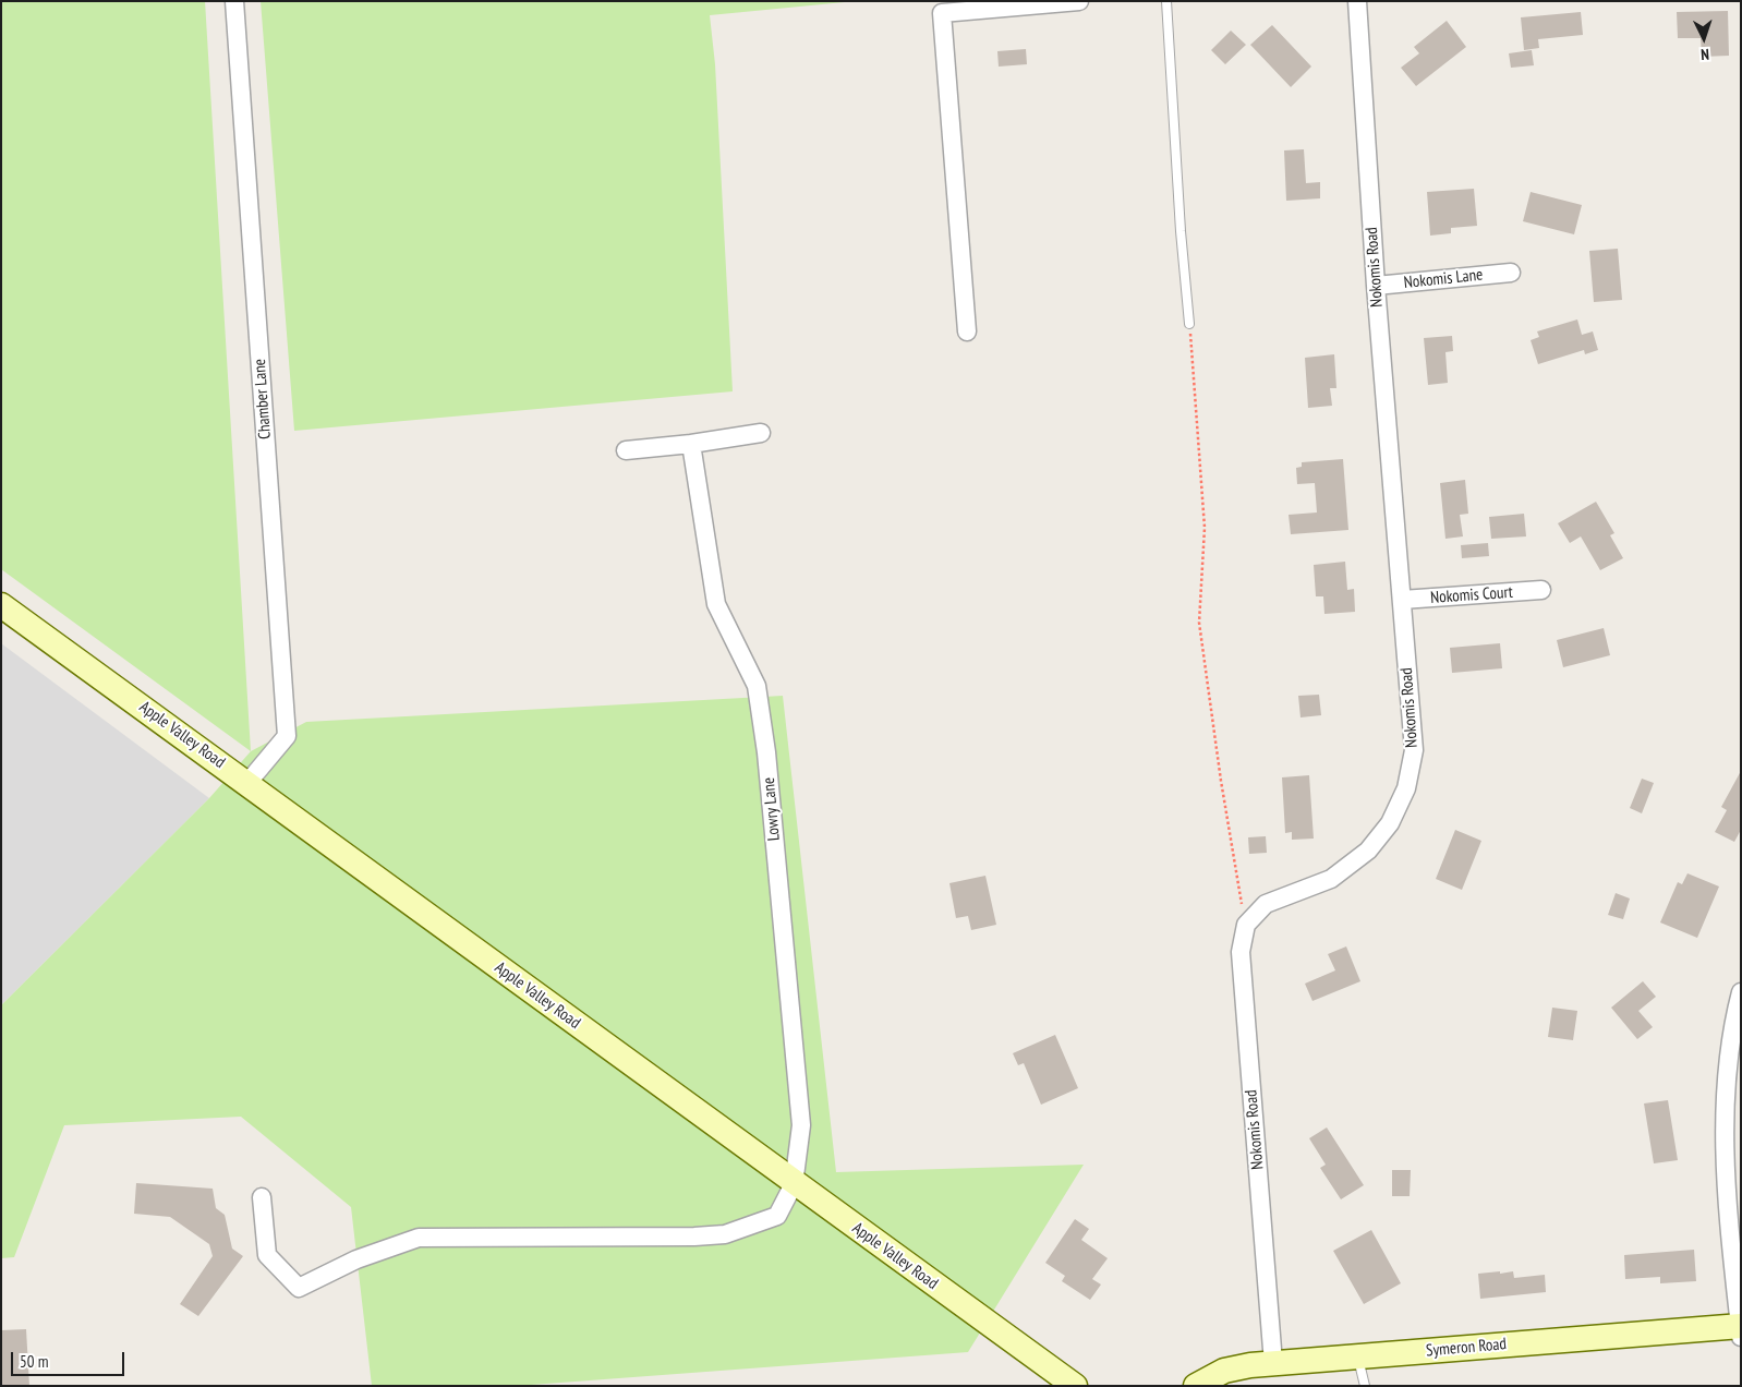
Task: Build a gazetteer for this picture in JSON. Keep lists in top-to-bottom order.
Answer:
{
  "streets": {
    "main road": ["Apple Valley Road", "Symeron Road"],
    "street": [
      "Nokomis Road",
      "Nokomis Lane",
      "Chamber Lane",
      "Nokomis Court",
      "Lowry Lane"
    ]
  },
  "crossings": [
    ["Nokomis Road", "Nokomis Lane"],
    ["Nokomis Road", "Nokomis Court"],
    ["Nokomis Road", "Symeron Road"],
    ["Chamber Lane", "Apple Valley Road"],
    ["Apple Valley Road", "Lowry Lane"]
  ],
  "scale_bar": "50 m",
  "north": "bottom"
}
